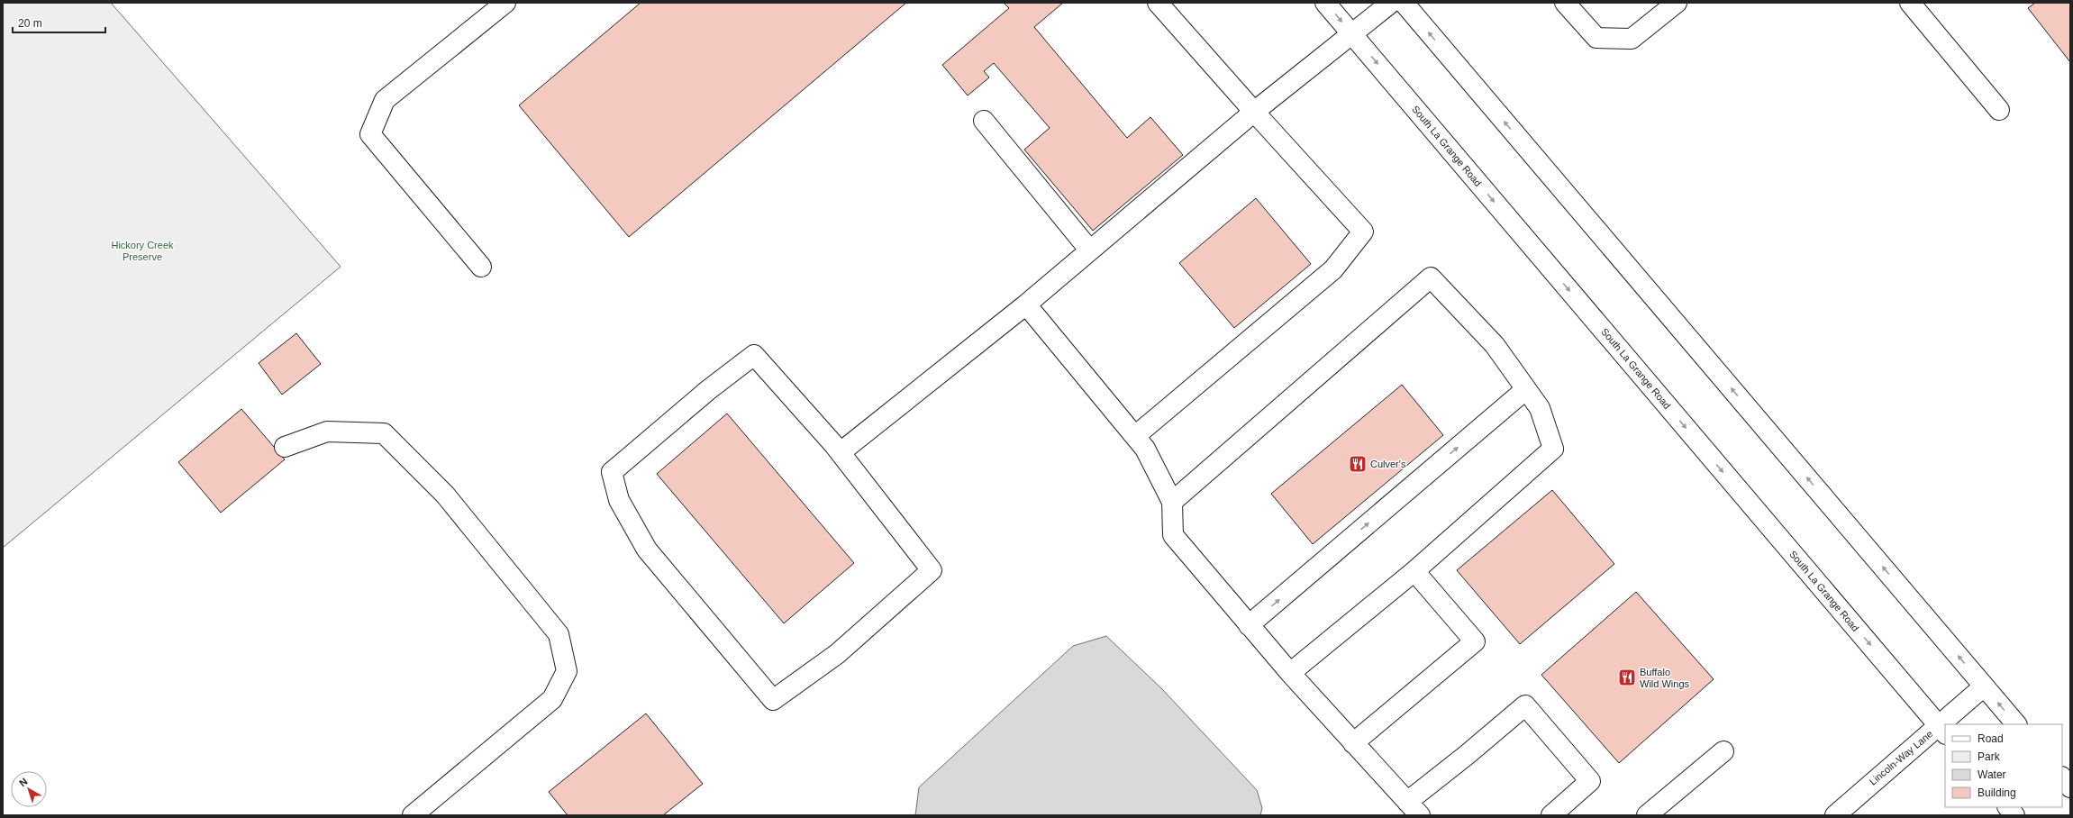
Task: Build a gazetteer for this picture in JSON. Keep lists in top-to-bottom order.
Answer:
{
  "streets": {
    "main road": ["South La Grange Road", "Lincoln-Way Lane"]
  },
  "crossings": [
    ["South La Grange Road", "Lincoln-Way Lane"]
  ],
  "parks": ["Hickory Creek Preserve"],
  "places": {
    "restaurant": ["Culver's", "Buffalo Wild Wings"]
  },
  "legend": [
    "Road",
    "Park",
    "Water",
    "Building"
  ],
  "scale_bar": "20 m",
  "north": "top left"
}
